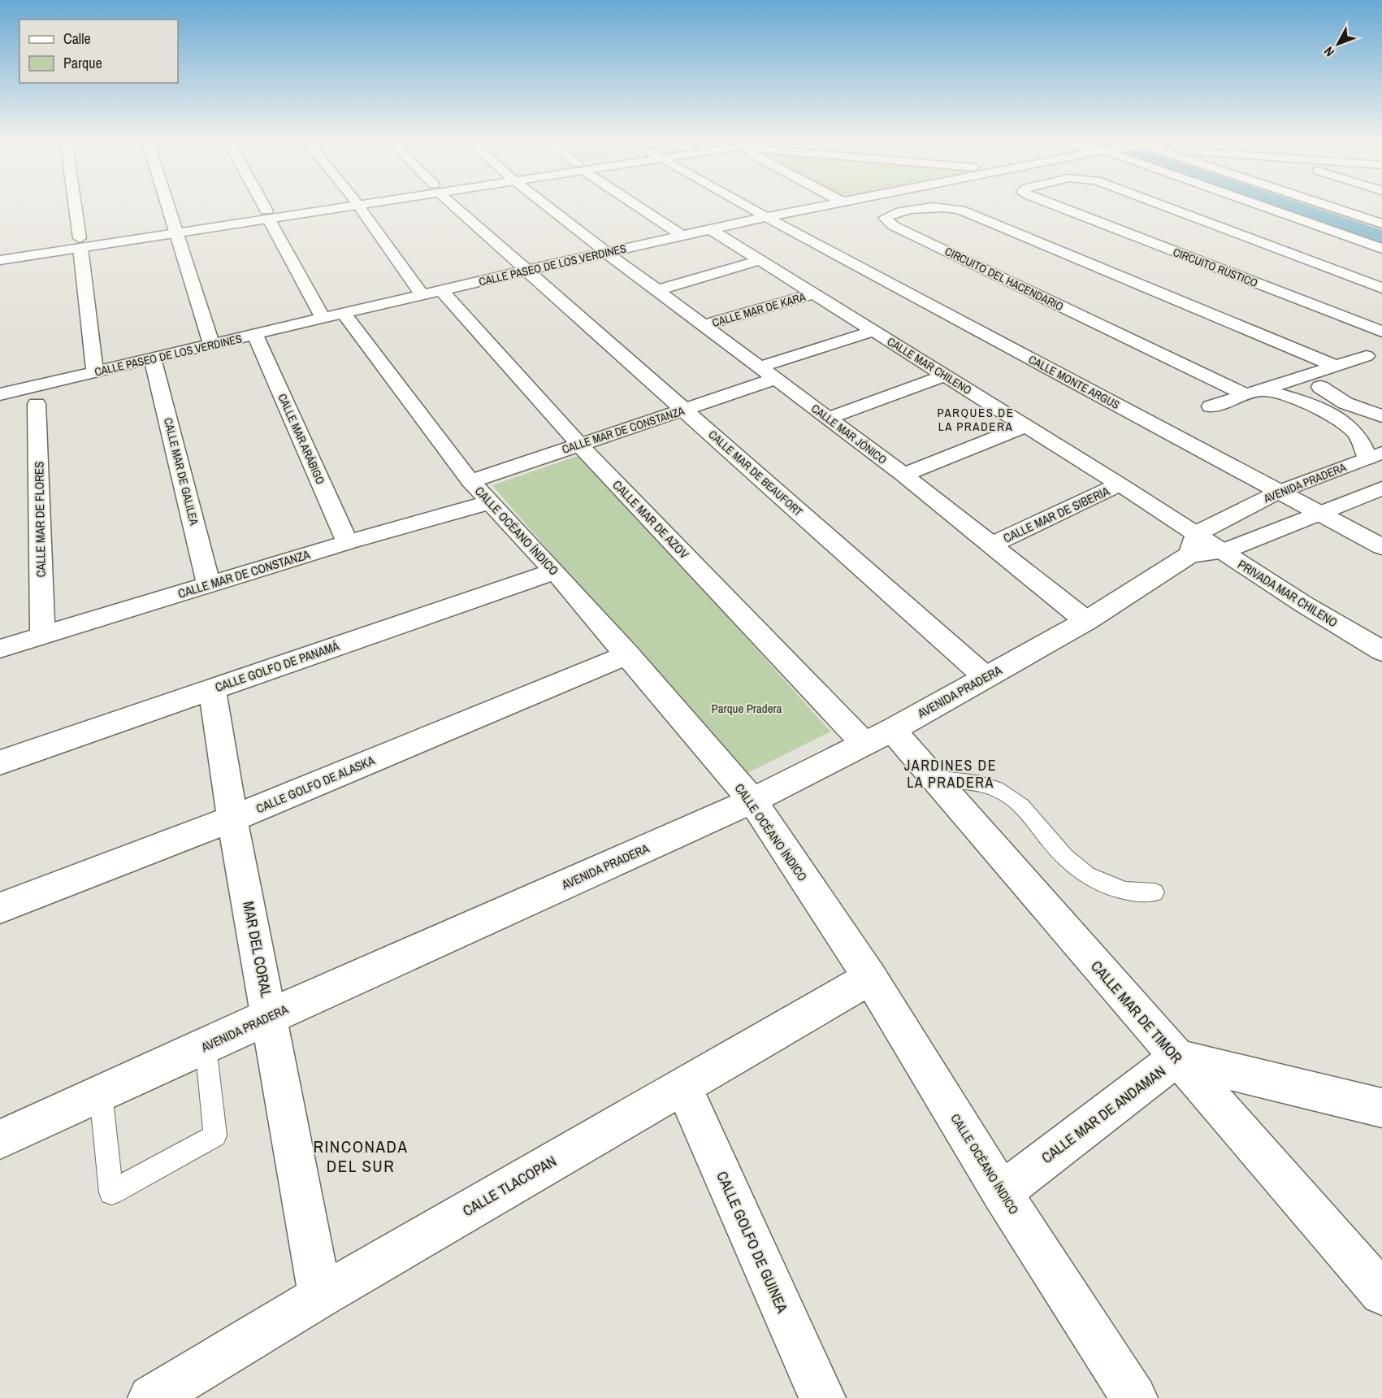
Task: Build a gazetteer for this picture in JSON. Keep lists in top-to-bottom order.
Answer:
{
  "streets": {
    "street": [
      "CALLE PASEO DE LOS VERDINES",
      "CIRCUITO RÚSTICO",
      "CIRCUITO DEL HACENDARIO",
      "CALLE MAR DE KARA",
      "CALLE MAR CHILENO",
      "CALLE MONTE ARGUS",
      "CALLE MAR DE CONSTANZA",
      "CALLE MAR JÓNICO",
      "CALLE MAR ARÁBIGO",
      "CALLE MAR DE GALILEA",
      "CALLE MAR DE BEAUFORT",
      "AVENIDA PRADERA",
      "CALLE MAR DE SIBERIA",
      "CALLE MAR DE FLORES",
      "CALLE MAR DE AZOV",
      "CALLE OCÉANO ÍNDICO",
      "PRIVADA MAR CHILENO",
      "CALLE GOLFO DE PANAMÁ",
      "CALLE GOLFO DE ALASKA",
      "MAR DEL CORAL",
      "CALLE MAR DE TIMOR",
      "CALLE MAR DE ANDAMAN",
      "CALLE TLACOPAN",
      "CALLE GOLFO DE GUINEA"
    ]
  },
  "crossings": [
    ["CALLE PASEO DE LOS VERDINES", "CALLE MAR CHILENO"],
    ["CALLE PASEO DE LOS VERDINES", "CALLE MONTE ARGUS"],
    ["CALLE PASEO DE LOS VERDINES", "CALLE MAR JÓNICO"],
    ["CALLE PASEO DE LOS VERDINES", "CALLE MAR ARÁBIGO"],
    ["CALLE PASEO DE LOS VERDINES", "CALLE MAR DE GALILEA"],
    ["CALLE PASEO DE LOS VERDINES", "CALLE MAR DE BEAUFORT"],
    ["CALLE PASEO DE LOS VERDINES", "CALLE MAR DE AZOV"],
    ["CALLE PASEO DE LOS VERDINES", "CALLE OCÉANO ÍNDICO"],
    ["CIRCUITO DEL HACENDARIO", "AVENIDA PRADERA"],
    ["CALLE MAR DE KARA", "CALLE MAR CHILENO"],
    ["CALLE MAR DE KARA", "CALLE MAR JÓNICO"],
    ["CALLE MAR CHILENO", "CALLE MAR DE CONSTANZA"],
    ["CALLE MAR CHILENO", "AVENIDA PRADERA"],
    ["CALLE MAR CHILENO", "CALLE MAR DE SIBERIA"],
    ["CALLE MAR CHILENO", "PRIVADA MAR CHILENO"],
    ["CALLE MONTE ARGUS", "AVENIDA PRADERA"],
    ["CALLE MAR DE CONSTANZA", "CALLE MAR JÓNICO"],
    ["CALLE MAR DE CONSTANZA", "CALLE MAR ARÁBIGO"],
    ["CALLE MAR DE CONSTANZA", "CALLE MAR DE GALILEA"],
    ["CALLE MAR DE CONSTANZA", "CALLE MAR DE BEAUFORT"],
    ["CALLE MAR DE CONSTANZA", "CALLE MAR DE FLORES"],
    ["CALLE MAR DE CONSTANZA", "CALLE MAR DE AZOV"],
    ["CALLE MAR DE CONSTANZA", "CALLE OCÉANO ÍNDICO"],
    ["CALLE MAR JÓNICO", "AVENIDA PRADERA"],
    ["CALLE MAR JÓNICO", "CALLE MAR DE SIBERIA"],
    ["CALLE MAR DE BEAUFORT", "AVENIDA PRADERA"],
    ["AVENIDA PRADERA", "CALLE MAR DE AZOV"],
    ["AVENIDA PRADERA", "CALLE OCÉANO ÍNDICO"],
    ["AVENIDA PRADERA", "PRIVADA MAR CHILENO"],
    ["AVENIDA PRADERA", "MAR DEL CORAL"],
    ["AVENIDA PRADERA", "CALLE MAR DE TIMOR"],
    ["CALLE MAR DE AZOV", "CALLE MAR DE TIMOR"],
    ["CALLE OCÉANO ÍNDICO", "CALLE GOLFO DE PANAMÁ"],
    ["CALLE OCÉANO ÍNDICO", "CALLE GOLFO DE ALASKA"],
    ["CALLE OCÉANO ÍNDICO", "CALLE MAR DE ANDAMAN"],
    ["CALLE OCÉANO ÍNDICO", "CALLE TLACOPAN"],
    ["CALLE GOLFO DE PANAMÁ", "MAR DEL CORAL"],
    ["CALLE GOLFO DE ALASKA", "MAR DEL CORAL"],
    ["MAR DEL CORAL", "CALLE TLACOPAN"],
    ["CALLE MAR DE TIMOR", "CALLE MAR DE ANDAMAN"],
    ["CALLE TLACOPAN", "CALLE GOLFO DE GUINEA"]
  ],
  "districts": ["PARQUES DE LA PRADERA", "JARDINES DE LA PRADERA", "RINCONADA DEL SUR"],
  "parks": ["Parque Pradera"],
  "legend": ["Calle", "Parque"],
  "north": "bottom left"
}
